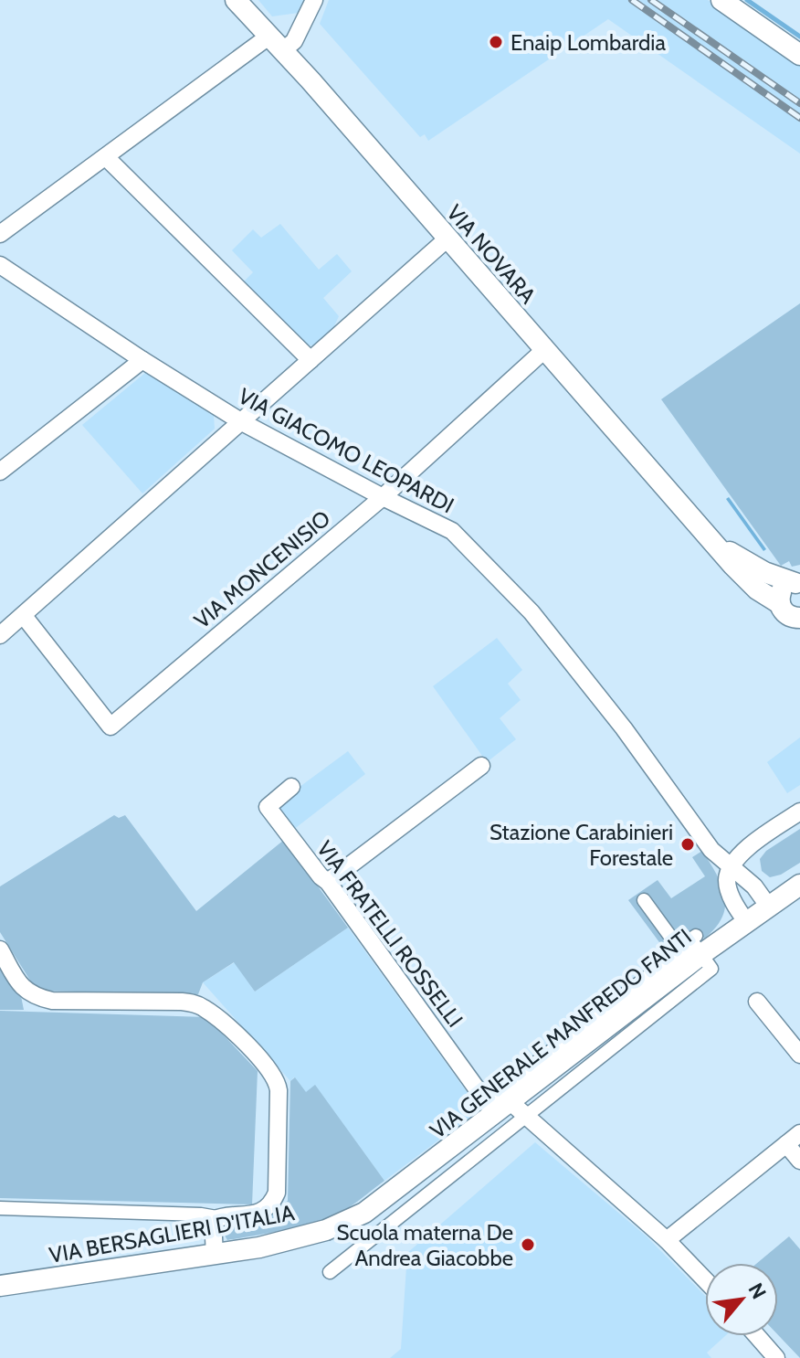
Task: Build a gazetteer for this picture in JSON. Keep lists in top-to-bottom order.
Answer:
{
  "streets": {
    "street": [
      "VIA NOVARA",
      "VIA GIACOMO LEOPARDI",
      "VIA MONCENISIO",
      "VIA FRATELLI ROSSELLI",
      "VIA GENERALE MANFREDO FANTI",
      "VIA BERSAGLIERI D'ITALIA"
    ]
  },
  "crossings": [
    ["VIA NOVARA", "VIA MONCENISIO"],
    ["VIA GIACOMO LEOPARDI", "VIA MONCENISIO"],
    ["VIA GIACOMO LEOPARDI", "VIA GENERALE MANFREDO FANTI"],
    ["VIA FRATELLI ROSSELLI", "VIA GENERALE MANFREDO FANTI"],
    ["VIA GENERALE MANFREDO FANTI", "VIA BERSAGLIERI D'ITALIA"]
  ],
  "places": ["Enaip Lombardia", "Stazione Carabinieri Forestale", "Scuola materna De Andrea Giacobbe"],
  "north": "top right"
}
